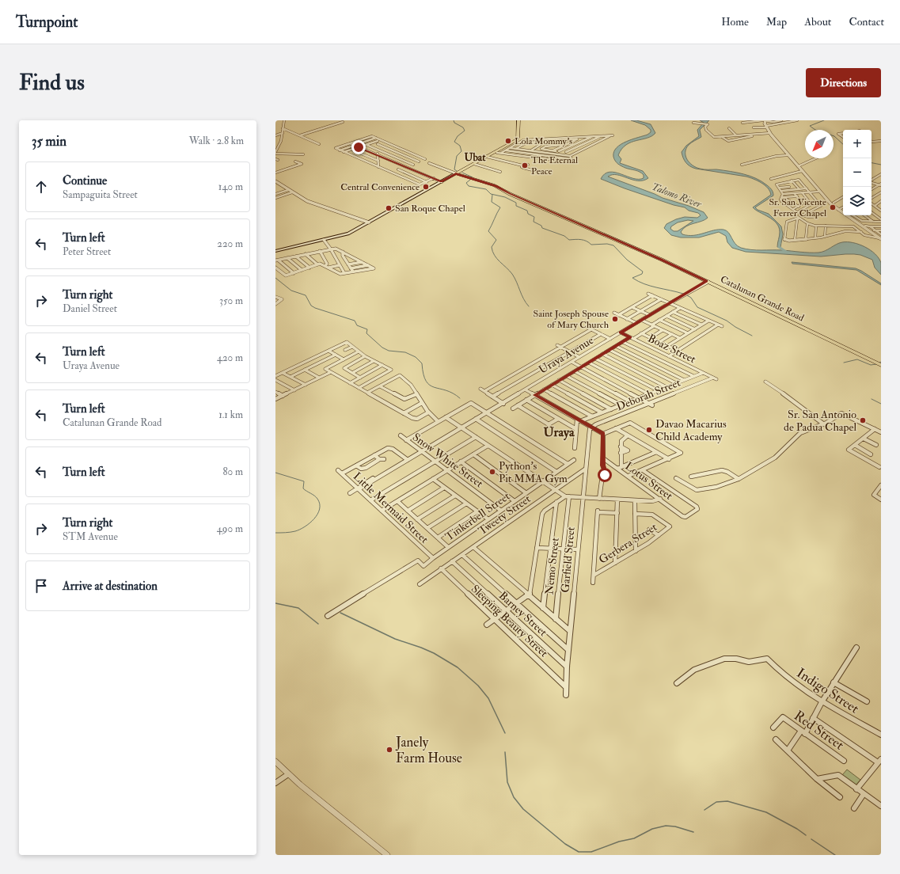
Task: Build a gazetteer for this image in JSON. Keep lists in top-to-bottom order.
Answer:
{
  "streets": {
    "main road": ["Catalunan Grande Road"],
    "street": [
      "Boaz Street",
      "Uraya Avenue",
      "Deborah Street",
      "Snow White Street",
      "Lotus Street",
      "Little Mermaid Street",
      "Tweety Street",
      "Tinkerbell Street",
      "Gerbera Street",
      "Garfield Street",
      "Nemo Street",
      "Barney Street",
      "Sleeping Beauty Street",
      "Indigo Street",
      "Red Street"
    ]
  },
  "crossings": [
    ["Catalunan Grande Road", "Uraya Avenue"],
    ["Boaz Street", "Uraya Avenue"],
    ["Boaz Street", "Deborah Street"],
    ["Uraya Avenue", "Snow White Street"],
    ["Uraya Avenue", "Little Mermaid Street"],
    ["Deborah Street", "Garfield Street"],
    ["Snow White Street", "Tinkerbell Street"],
    ["Little Mermaid Street", "Tinkerbell Street"],
    ["Tweety Street", "Garfield Street"],
    ["Tweety Street", "Barney Street"],
    ["Tweety Street", "Sleeping Beauty Street"],
    ["Garfield Street", "Barney Street"],
    ["Garfield Street", "Sleeping Beauty Street"]
  ],
  "districts": ["Ubat", "Uraya"],
  "water": ["Talomo River"],
  "places": [
    "Lola Mommy's",
    "The Eternal Peace",
    "Central Convenience",
    "Sr. San Vicente Ferrer Chapel",
    "San Roque Chapel",
    "Saint Joseph Spouse of Mary Church",
    "Sr. San Antonio de Padua Chapel",
    "Davao Macarius Child Academy",
    "Python's Pit MMA Gym",
    "Janely Farm House"
  ],
  "north": "bottom left",
  "page": {
    "header": "Turnpoint",
    "nav": [
      "Home",
      "Map",
      "About",
      "Contact"
    ],
    "buttons": "Directions",
    "title": "Find us",
    "heading": ["35 min", "Walk · 2.8 km"],
    "map_buttons": ["+", "−"],
    "list": [
      ["Continue", "Sampaguita Street", "140 m"],
      ["Turn left", "Peter Street", "220 m"],
      ["Turn right", "Daniel Street", "350 m"],
      ["Turn left", "Uraya Avenue", "420 m"],
      ["Turn left", "Catalunan Grande Road", "1.1 km"],
      ["Turn left", "80 m"],
      ["Turn right", "STM Avenue", "490 m"],
      "Arrive at destination"
    ]
  }
}
